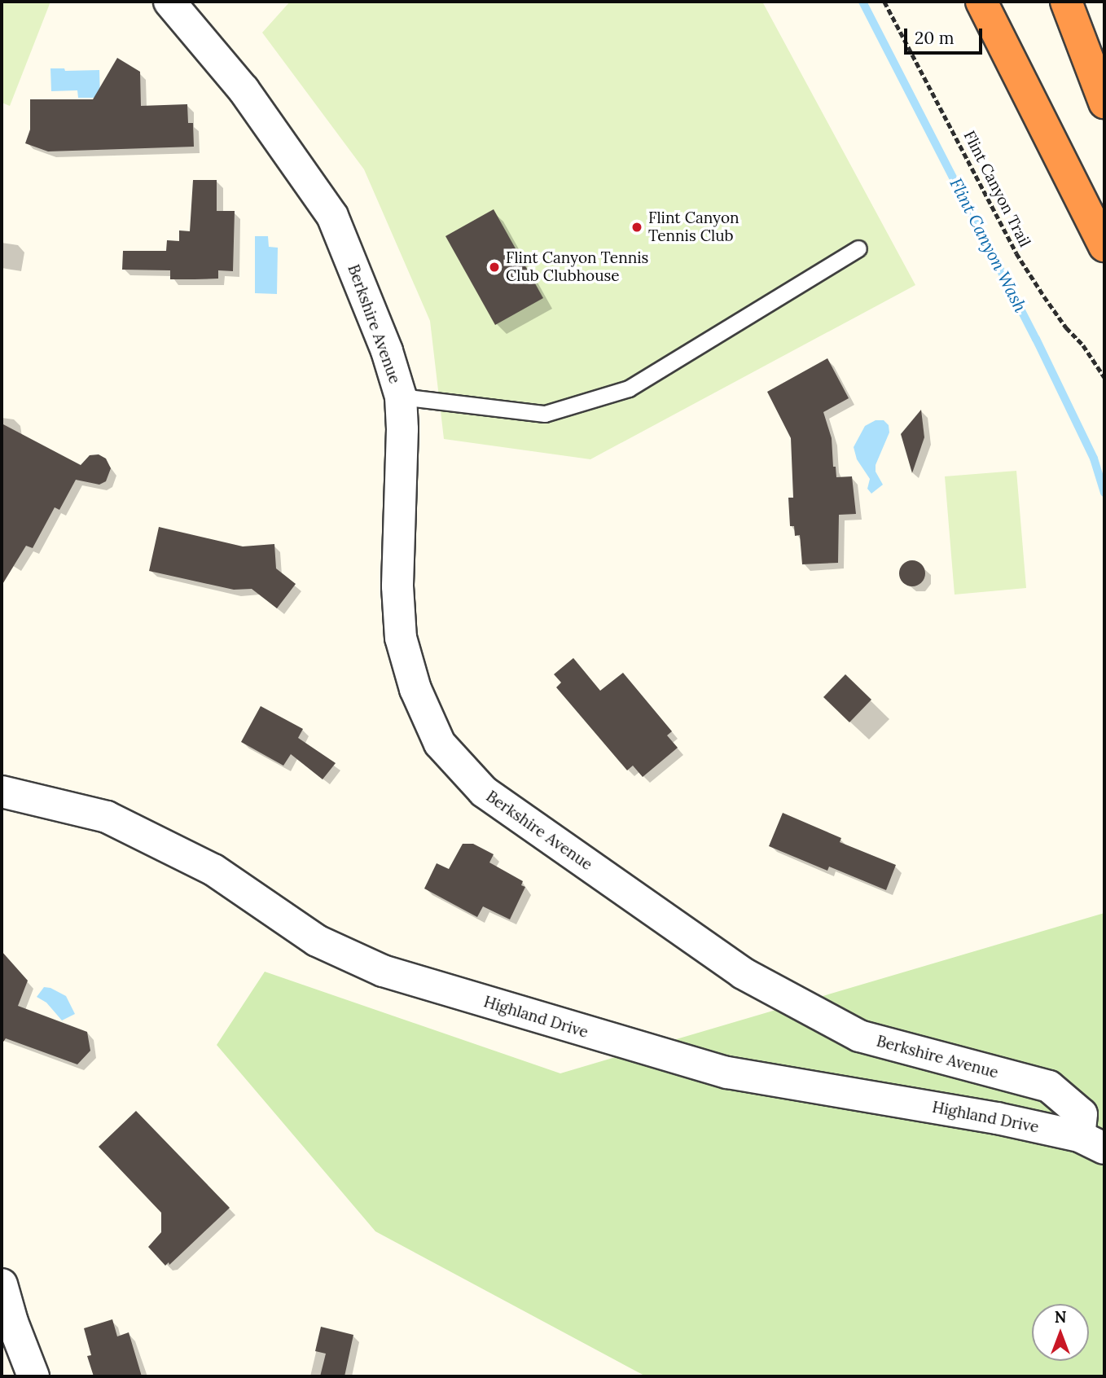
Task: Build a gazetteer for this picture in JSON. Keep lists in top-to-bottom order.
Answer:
{
  "streets": {
    "street": ["Berkshire Avenue", "Highland Drive"],
    "path": ["Flint Canyon Trail"]
  },
  "crossings": [
    ["Berkshire Avenue", "Highland Drive"]
  ],
  "water": ["Flint Canyon Wash"],
  "places": ["Flint Canyon Tennis Club", "Flint Canyon Tennis Club Clubhouse"],
  "scale_bar": "20 m",
  "north": "top"
}
